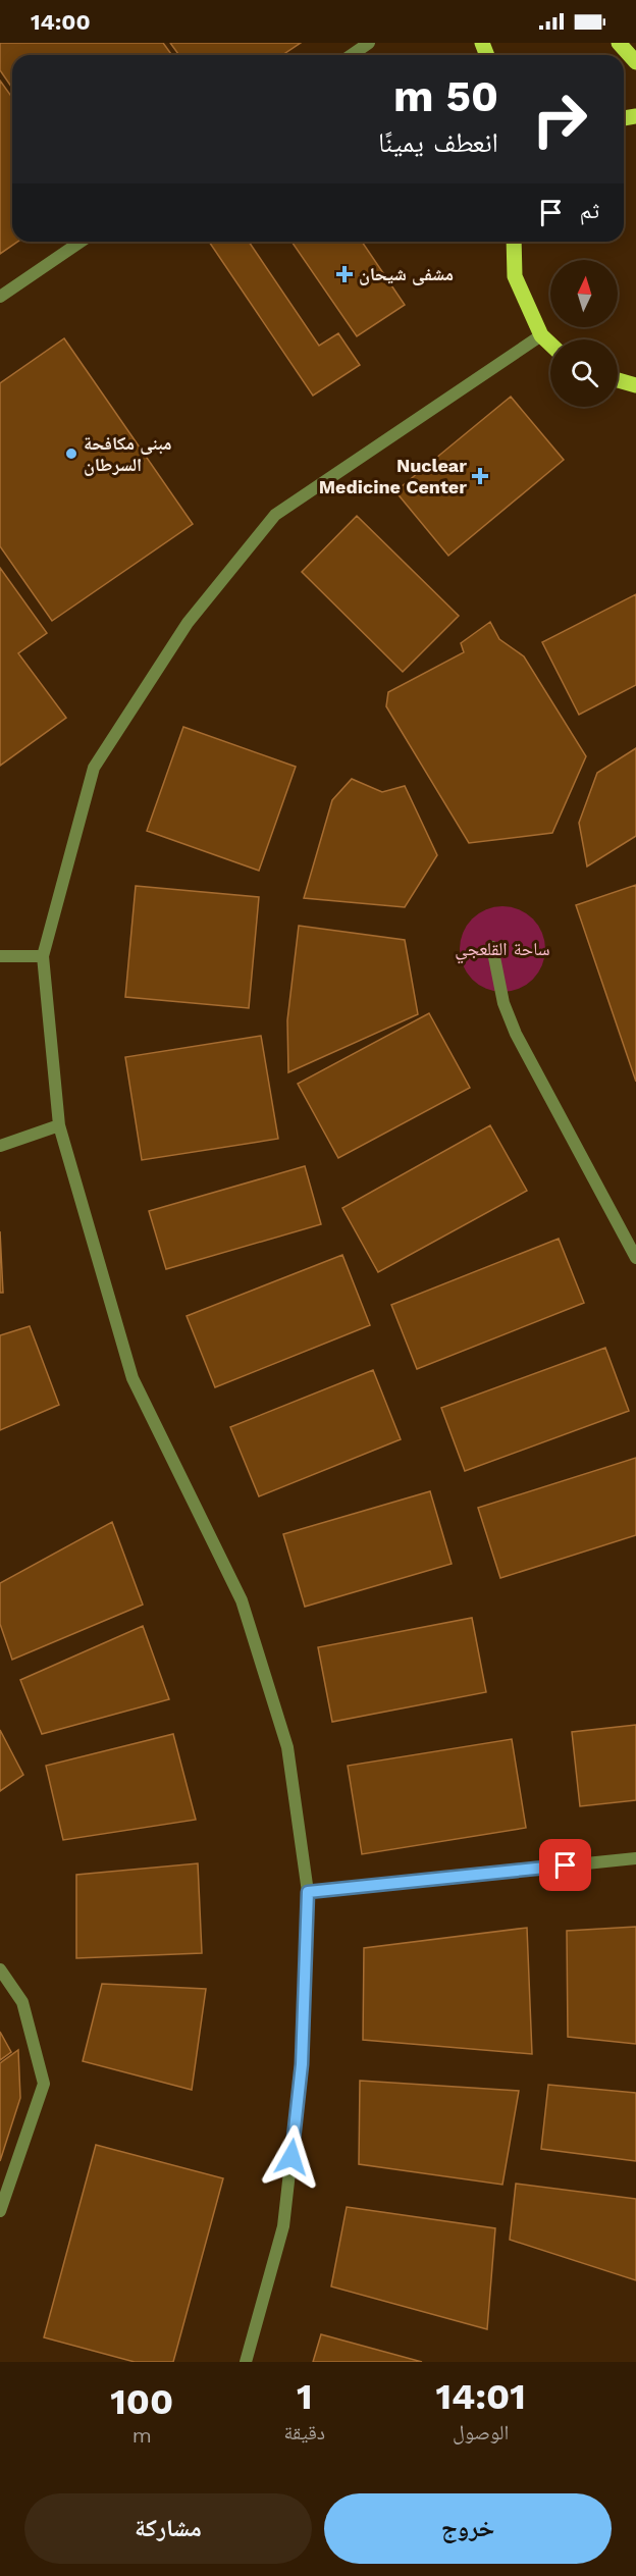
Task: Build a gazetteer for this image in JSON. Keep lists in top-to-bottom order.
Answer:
{
  "parks": ["ساحة القلعجي"],
  "places": {
    "health": ["مشفى شيحان", "Nuclear Medicine Center"],
    "other": ["مبنى مكافحة السرطان"]
  },
  "north": "top",
  "page": {
    "status": "14:00",
    "turn": ["50 m", "انعطف يمينًا"],
    "then": "ثم",
    "eta": [
      "14:01",
      "الوصول",
      "1",
      "دقيقة",
      "100",
      "m"
    ],
    "buttons": ["خروج", "مشاركة"]
  }
}
